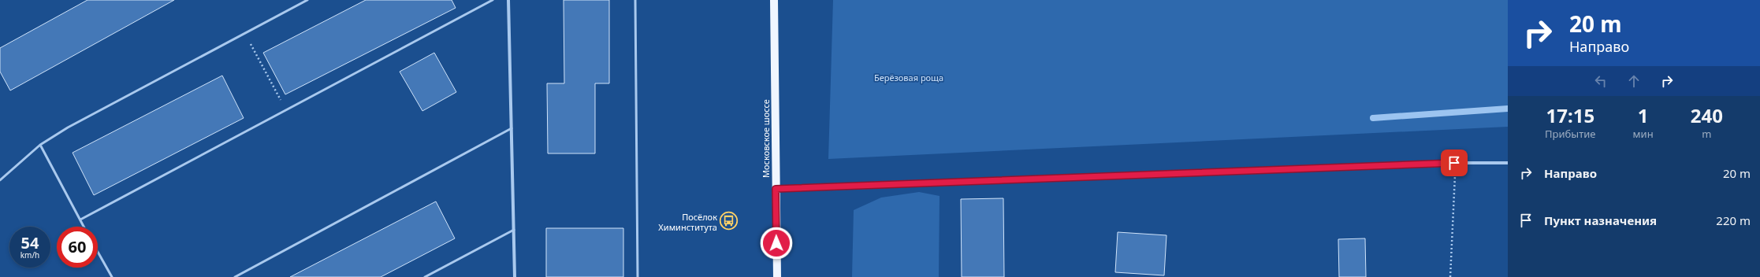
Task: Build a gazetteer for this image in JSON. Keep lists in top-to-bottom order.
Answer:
{
  "streets": {
    "main road": ["Московское шоссе"]
  },
  "parks": ["Берёзовая роща"],
  "places": {
    "bus stop": ["Посёлок Химинститута"]
  },
  "page": {
    "turn": ["20 m", "Направо"],
    "eta": [
      "17:15",
      "Прибытие",
      "1",
      "мин",
      "240",
      "m"
    ],
    "list": [
      {
        "name": "Направо",
        "value": "20 m"
      },
      {
        "name": "Пункт назначения",
        "value": "220 m"
      }
    ],
    "speed": "54 km/h",
    "limit": "60"
  }
}
